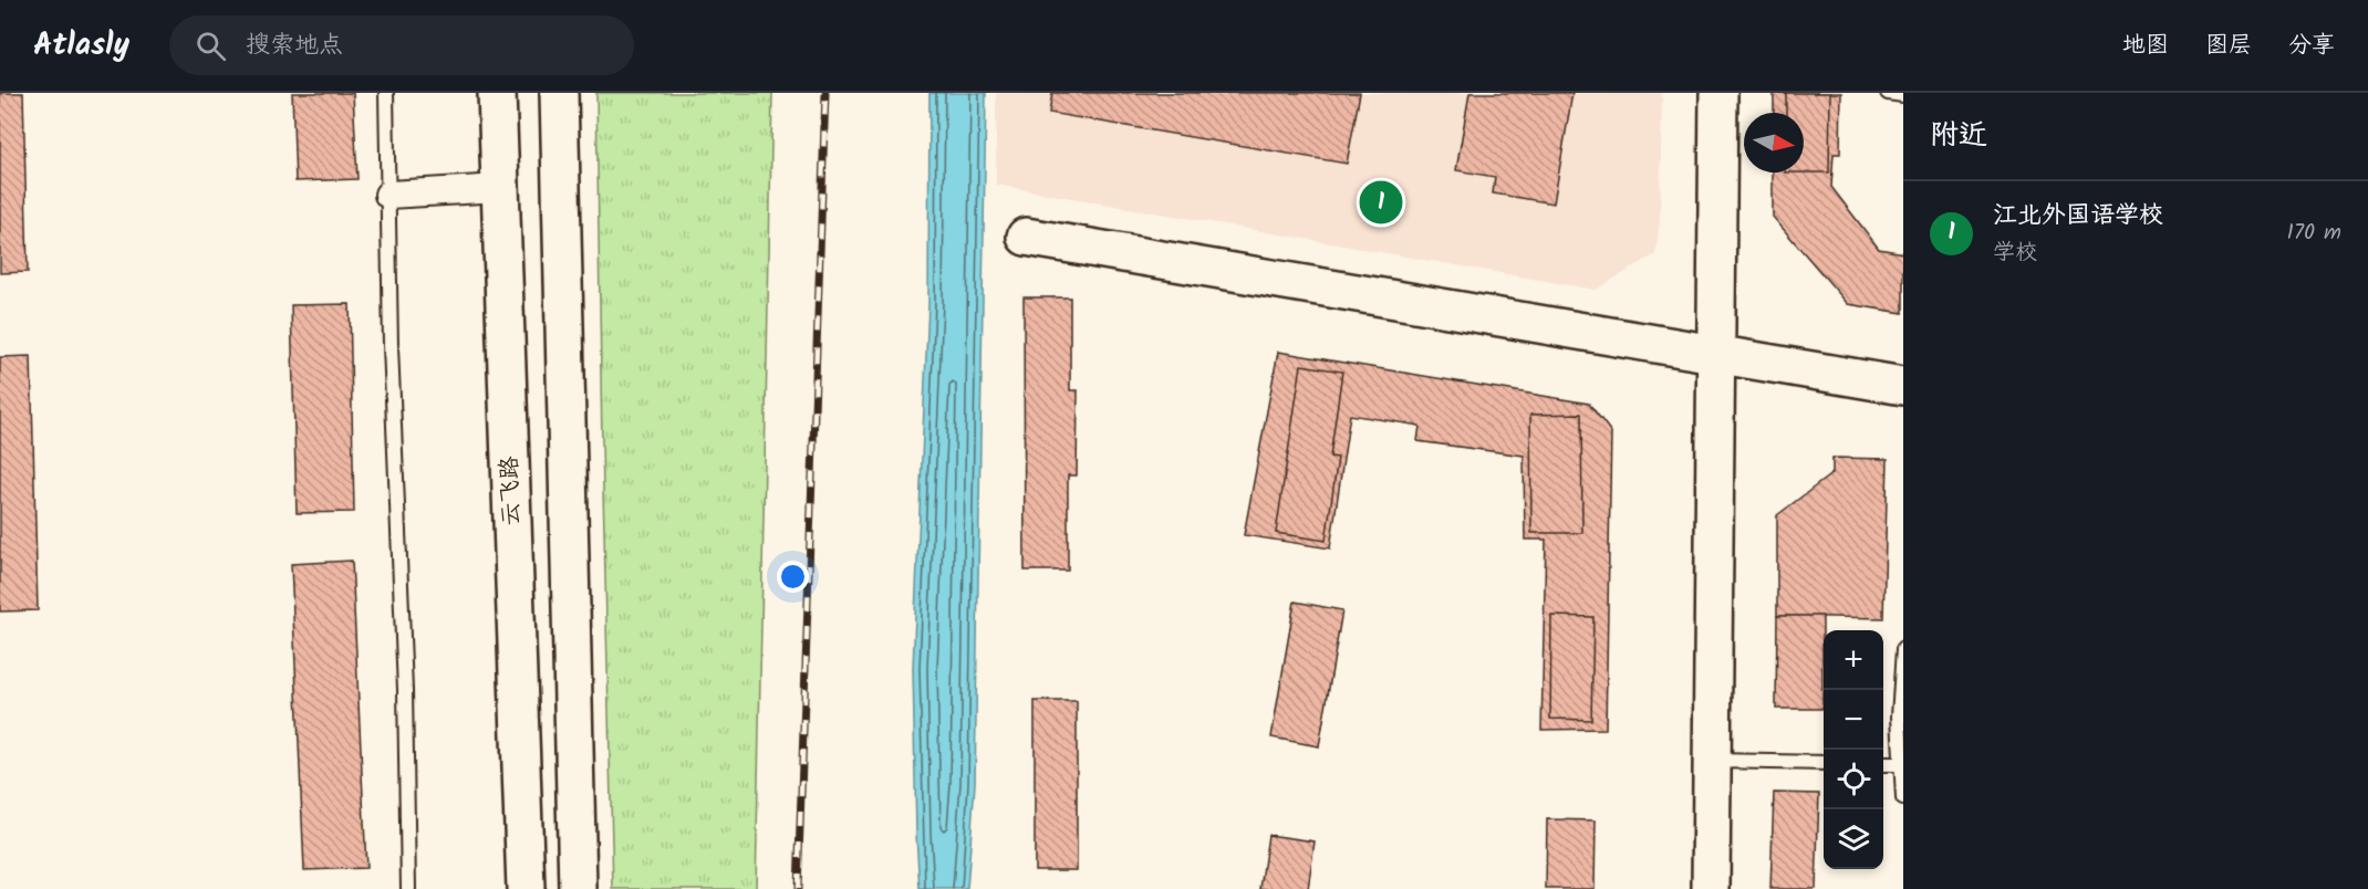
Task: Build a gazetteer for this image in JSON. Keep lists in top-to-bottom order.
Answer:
{
  "streets": {
    "street": ["云飞路"]
  },
  "north": "right",
  "page": {
    "header": "Atlasly",
    "search": "搜索地点",
    "nav": ["地图", "图层", "分享"],
    "heading": "附近",
    "pins": "1",
    "list": [
      {
        "mark": "1",
        "name": "江北外国语学校",
        "note": "学校",
        "value": "170 m"
      }
    ],
    "map_buttons": ["+", "−"]
  }
}
